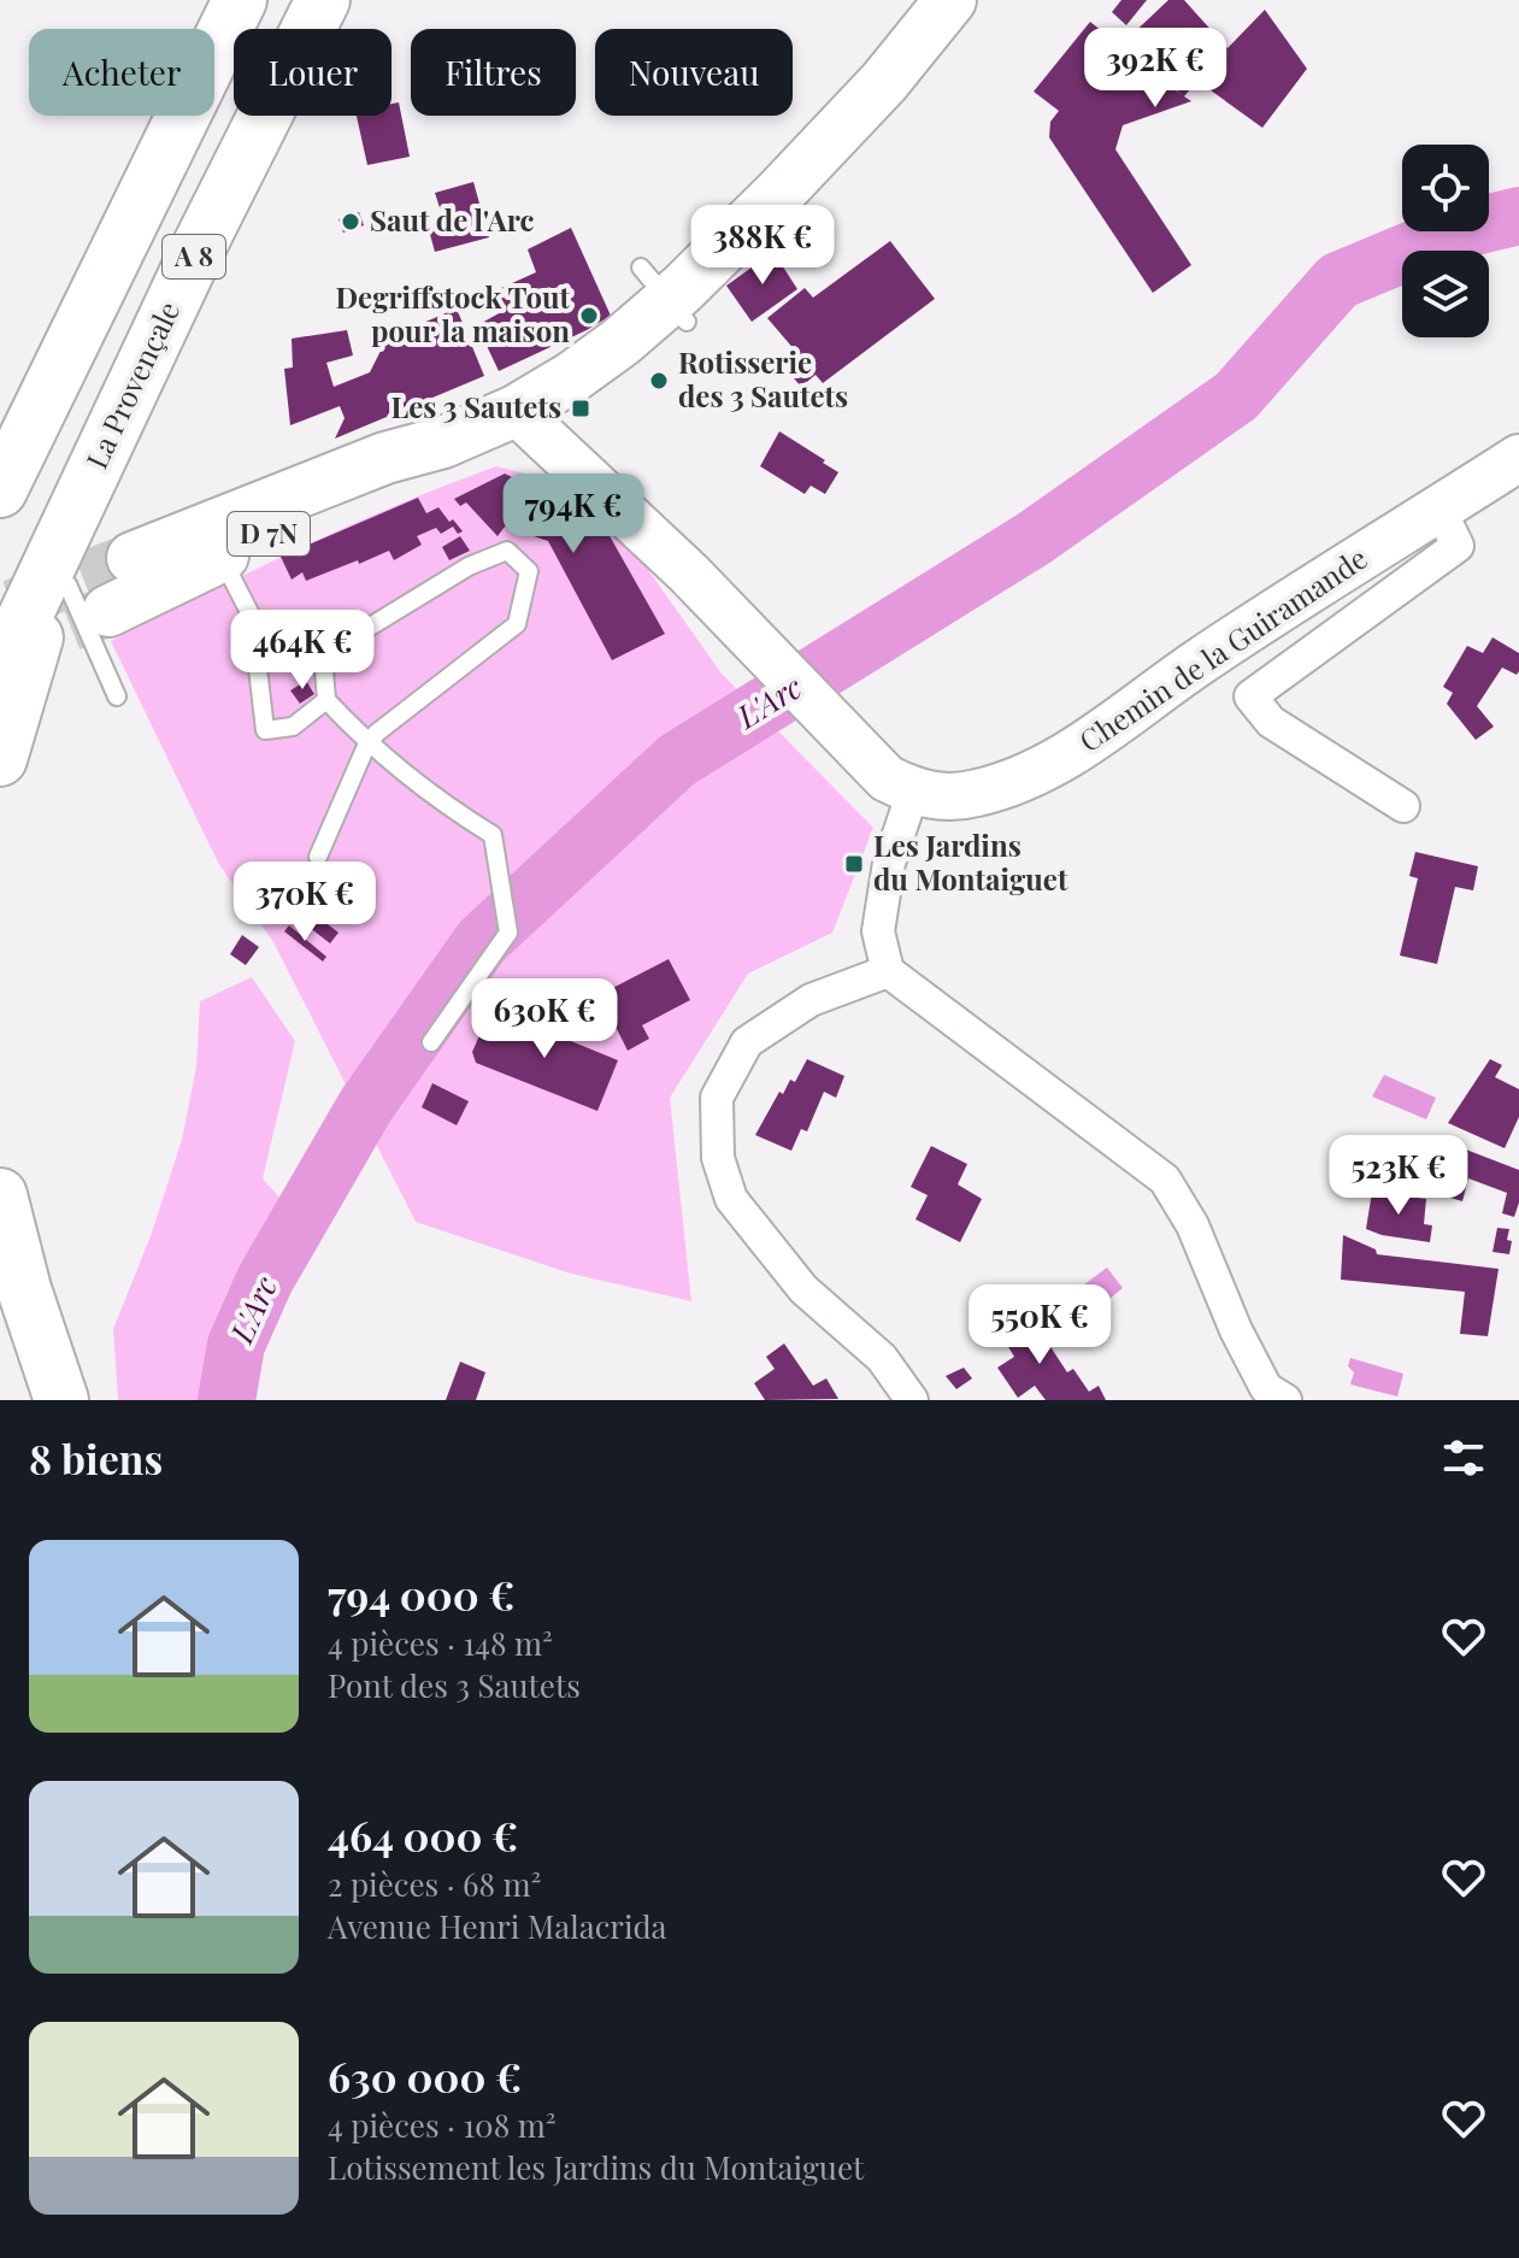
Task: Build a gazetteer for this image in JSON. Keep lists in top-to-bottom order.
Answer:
{
  "streets": {
    "highway": ["A 8", "La Provençale"],
    "main road": ["D 7N"],
    "street": ["Chemin de la Guiramande"]
  },
  "water": ["L'Arc"],
  "places": {
    "other": ["Saut de l'Arc", "Degriffstock Tout pour la maison", "Rotisserie des 3 Sautets"],
    "transit": ["Les 3 Sautets", "Les Jardins du Montaiguet"]
  },
  "page": {
    "price": [
      "392K €",
      "388K €",
      "794K €",
      "464K €",
      "370K €",
      "630K €",
      "523K €",
      "550K €"
    ],
    "chip": [
      "Acheter",
      "Louer",
      "Filtres",
      "Nouveau"
    ],
    "heading": "8 biens",
    "list": [
      {
        "name": "794 000 €",
        "note": "4 pièces · 148 m² · Pont des 3 Sautets"
      },
      {
        "name": "464 000 €",
        "note": "2 pièces · 68 m² · Avenue Henri Malacrida"
      },
      {
        "name": "630 000 €",
        "note": "4 pièces · 108 m² · Lotissement les Jardins du Montaiguet"
      }
    ]
  }
}
